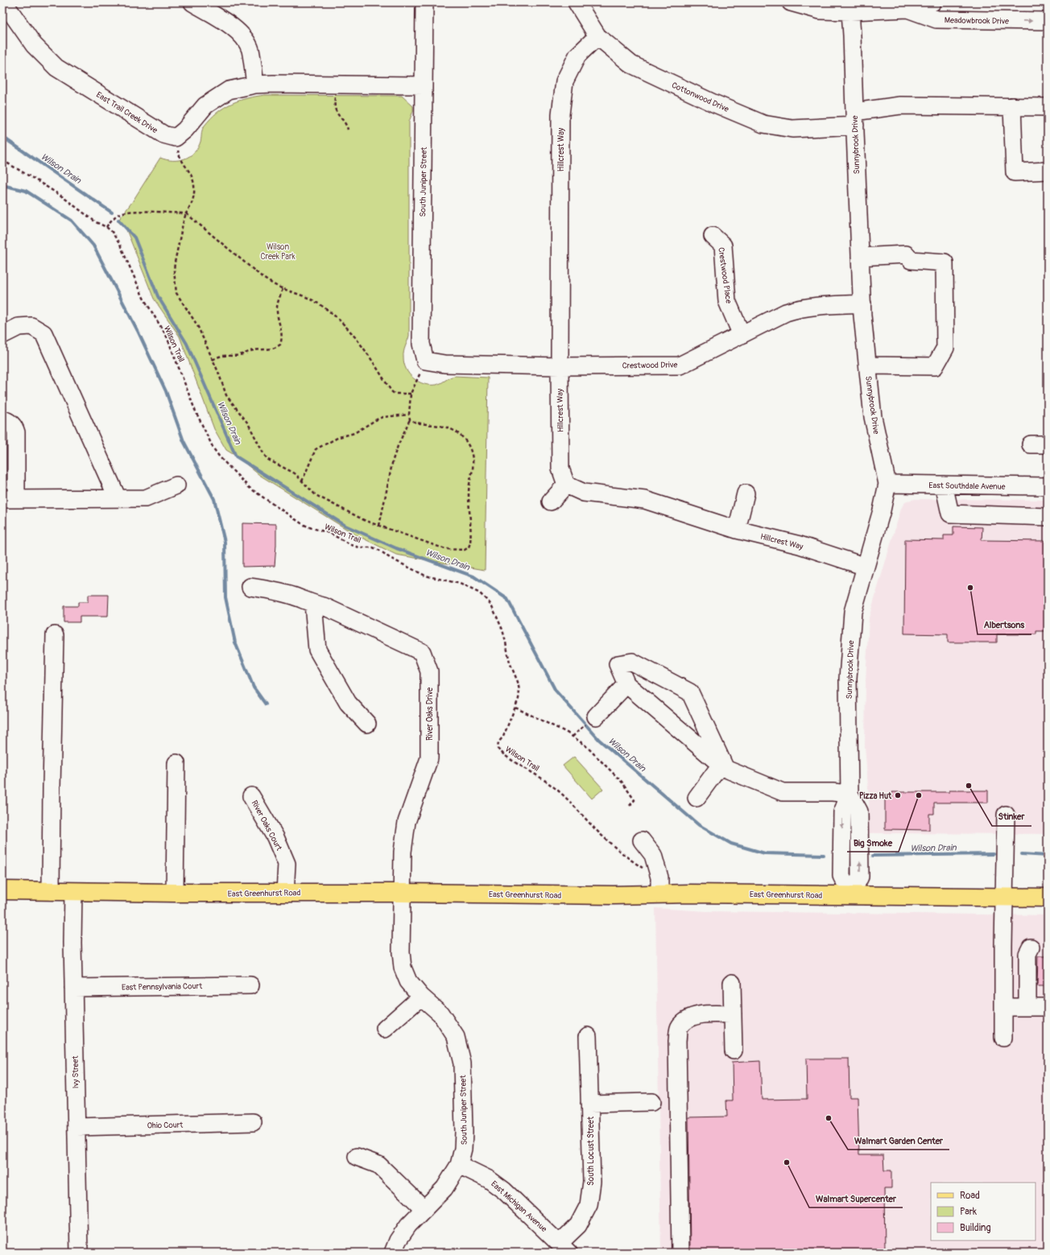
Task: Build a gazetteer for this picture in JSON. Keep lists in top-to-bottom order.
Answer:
{
  "streets": {
    "main road": ["East Greenhurst Road"],
    "street": [
      "Meadowbrook Drive",
      "Cottonwood Drive",
      "East Trail Creek Drive",
      "Sunnybrook Drive",
      "Hillcrest Way",
      "South Juniper Street",
      "Crestwood Place",
      "Crestwood Drive",
      "East Southdale Avenue",
      "River Oaks Drive",
      "River Oaks Court",
      "East Pennsylvania Court",
      "Ivy Street",
      "Ohio Court",
      "South Locust Street",
      "East Michigan Avenue"
    ],
    "path": ["Wilson Trail"]
  },
  "crossings": [
    ["Meadowbrook Drive", "Sunnybrook Drive"],
    ["Cottonwood Drive", "Sunnybrook Drive"],
    ["Cottonwood Drive", "Hillcrest Way"],
    ["Sunnybrook Drive", "Hillcrest Way"],
    ["Sunnybrook Drive", "Crestwood Drive"],
    ["Sunnybrook Drive", "East Southdale Avenue"],
    ["Sunnybrook Drive", "East Greenhurst Road"],
    ["Hillcrest Way", "Crestwood Drive"],
    ["South Juniper Street", "Crestwood Drive"],
    ["South Juniper Street", "River Oaks Drive"],
    ["South Juniper Street", "East Greenhurst Road"],
    ["South Juniper Street", "East Michigan Avenue"],
    ["Crestwood Place", "Crestwood Drive"],
    ["Wilson Trail", "East Greenhurst Road"],
    ["River Oaks Drive", "East Greenhurst Road"],
    ["River Oaks Court", "East Greenhurst Road"],
    ["East Greenhurst Road", "Ivy Street"],
    ["East Pennsylvania Court", "Ivy Street"],
    ["Ivy Street", "Ohio Court"],
    ["South Locust Street", "East Michigan Avenue"]
  ],
  "one_way": ["Meadowbrook Drive"],
  "water": ["Wilson Drain"],
  "parks": ["Wilson Creek Park"],
  "places": [
    "Albertsons",
    "Stinker",
    "Pizza Hut",
    "Big Smoke",
    "Walmart Garden Center",
    "Walmart Supercenter"
  ],
  "legend": ["Road", "Park", "Building"]
}
